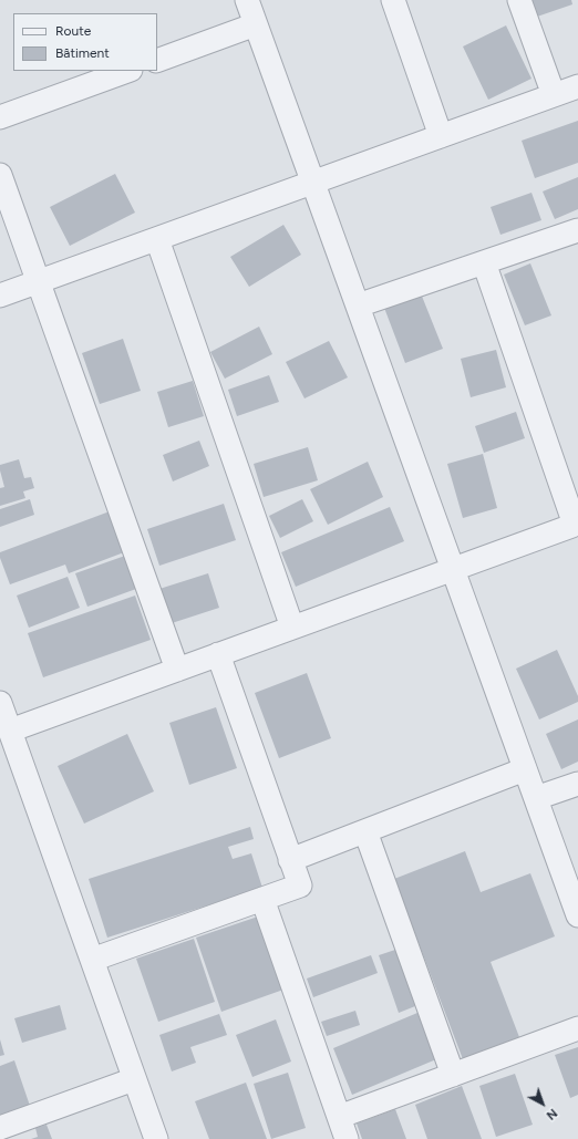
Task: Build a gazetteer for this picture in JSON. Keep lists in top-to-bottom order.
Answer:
{
  "legend": ["Route", "Bâtiment"],
  "north": "bottom right"
}
